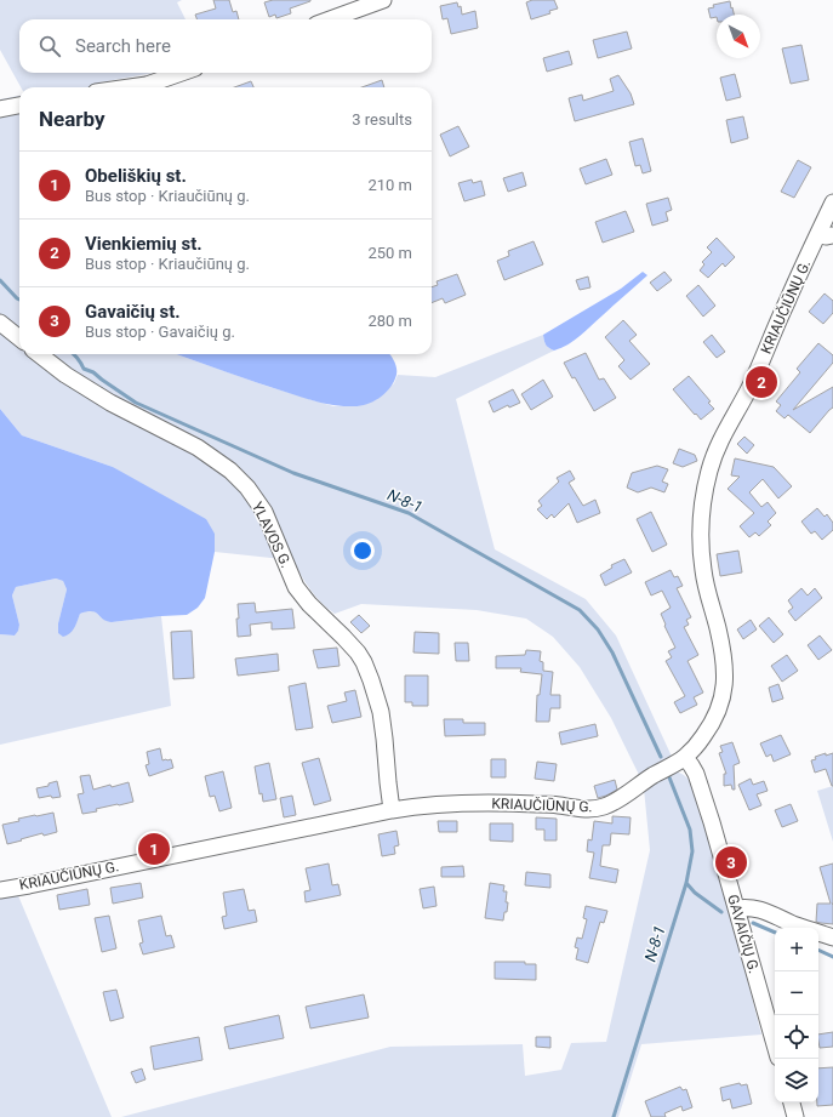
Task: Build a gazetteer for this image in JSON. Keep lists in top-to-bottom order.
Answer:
{
  "streets": {
    "street": ["KRIAUČIŪNŲ G.", "YLAVOS G.", "GAVAIČIŲ G."]
  },
  "crossings": [
    ["KRIAUČIŪNŲ G.", "YLAVOS G."],
    ["KRIAUČIŪNŲ G.", "GAVAIČIŲ G."]
  ],
  "water": ["N-8-1"],
  "north": "bottom right",
  "page": {
    "search": "Search here",
    "heading": ["Nearby", "3 results"],
    "list": [
      {
        "mark": "1",
        "name": "Obeliškių st.",
        "note": "Bus stop · Kriaučiūnų g.",
        "value": "210 m"
      },
      {
        "mark": "2",
        "name": "Vienkiemių st.",
        "note": "Bus stop · Kriaučiūnų g.",
        "value": "250 m"
      },
      {
        "mark": "3",
        "name": "Gavaičių st.",
        "note": "Bus stop · Gavaičių g.",
        "value": "280 m"
      }
    ],
    "pins": ["2", "1", "3"],
    "map_buttons": ["+", "−"]
  }
}
